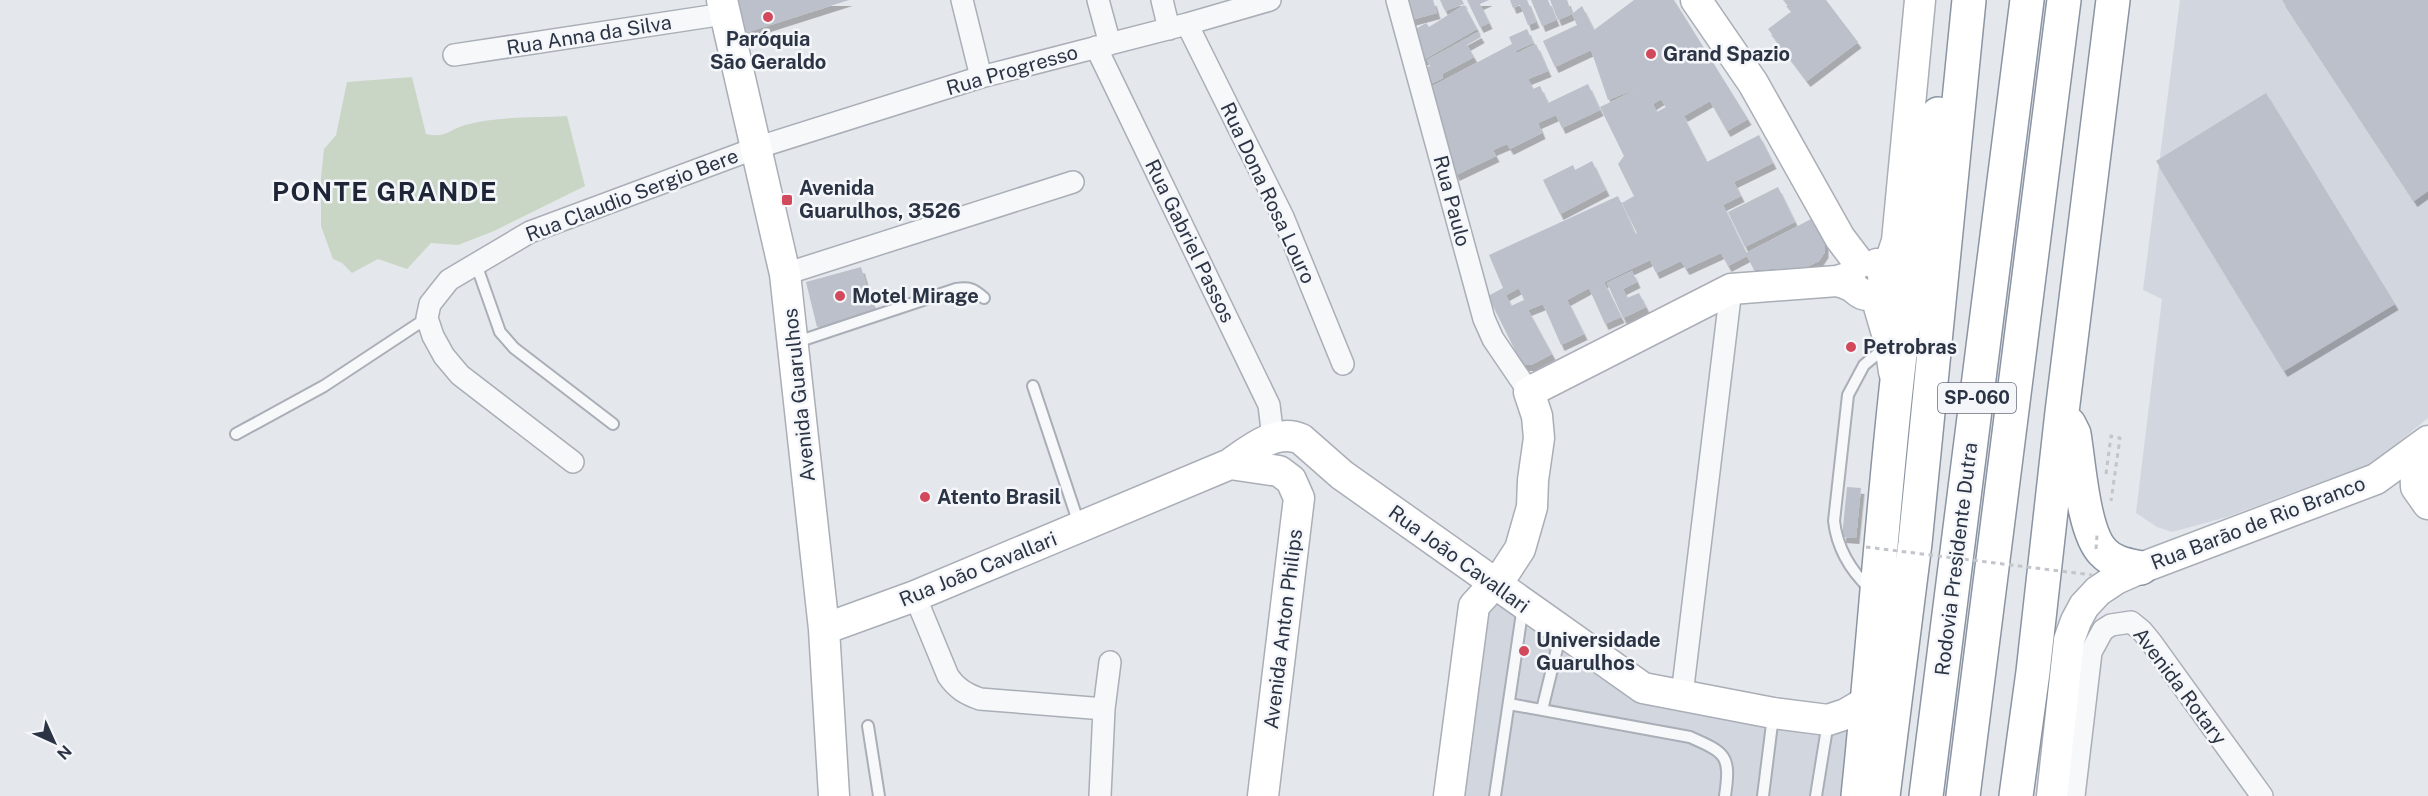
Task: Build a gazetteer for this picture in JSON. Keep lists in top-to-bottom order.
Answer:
{
  "streets": {
    "highway": ["SP-060", "Rodovia Presidente Dutra"],
    "street": [
      "Rua Anna da Silva",
      "Rua Progresso",
      "Rua Dona Rosa Louro",
      "Rua Claudio Sergio Bere",
      "Rua Paulo",
      "Rua Gabriel Passos",
      "Avenida Guarulhos",
      "Rua Barão de Rio Branco",
      "Rua João Cavallari",
      "Avenida Anton Philips",
      "Avenida Rotary"
    ]
  },
  "crossings": [
    ["Rua Anna da Silva", "Avenida Guarulhos"],
    ["Rua Progresso", "Rua Dona Rosa Louro"],
    ["Rua Progresso", "Rua Claudio Sergio Bere"],
    ["Rua Progresso", "Rua Gabriel Passos"],
    ["Rua Progresso", "Avenida Guarulhos"],
    ["Rua Claudio Sergio Bere", "Avenida Guarulhos"],
    ["Rua Gabriel Passos", "Rua João Cavallari"],
    ["Avenida Guarulhos", "Rua João Cavallari"]
  ],
  "districts": ["PONTE GRANDE"],
  "places": {
    "other": [
      "Paróquia São Geraldo",
      "Grand Spazio",
      "Motel Mirage",
      "Petrobras",
      "Atento Brasil",
      "Universidade Guarulhos"
    ],
    "transit": ["Avenida Guarulhos, 3526"]
  },
  "north": "bottom right"
}
